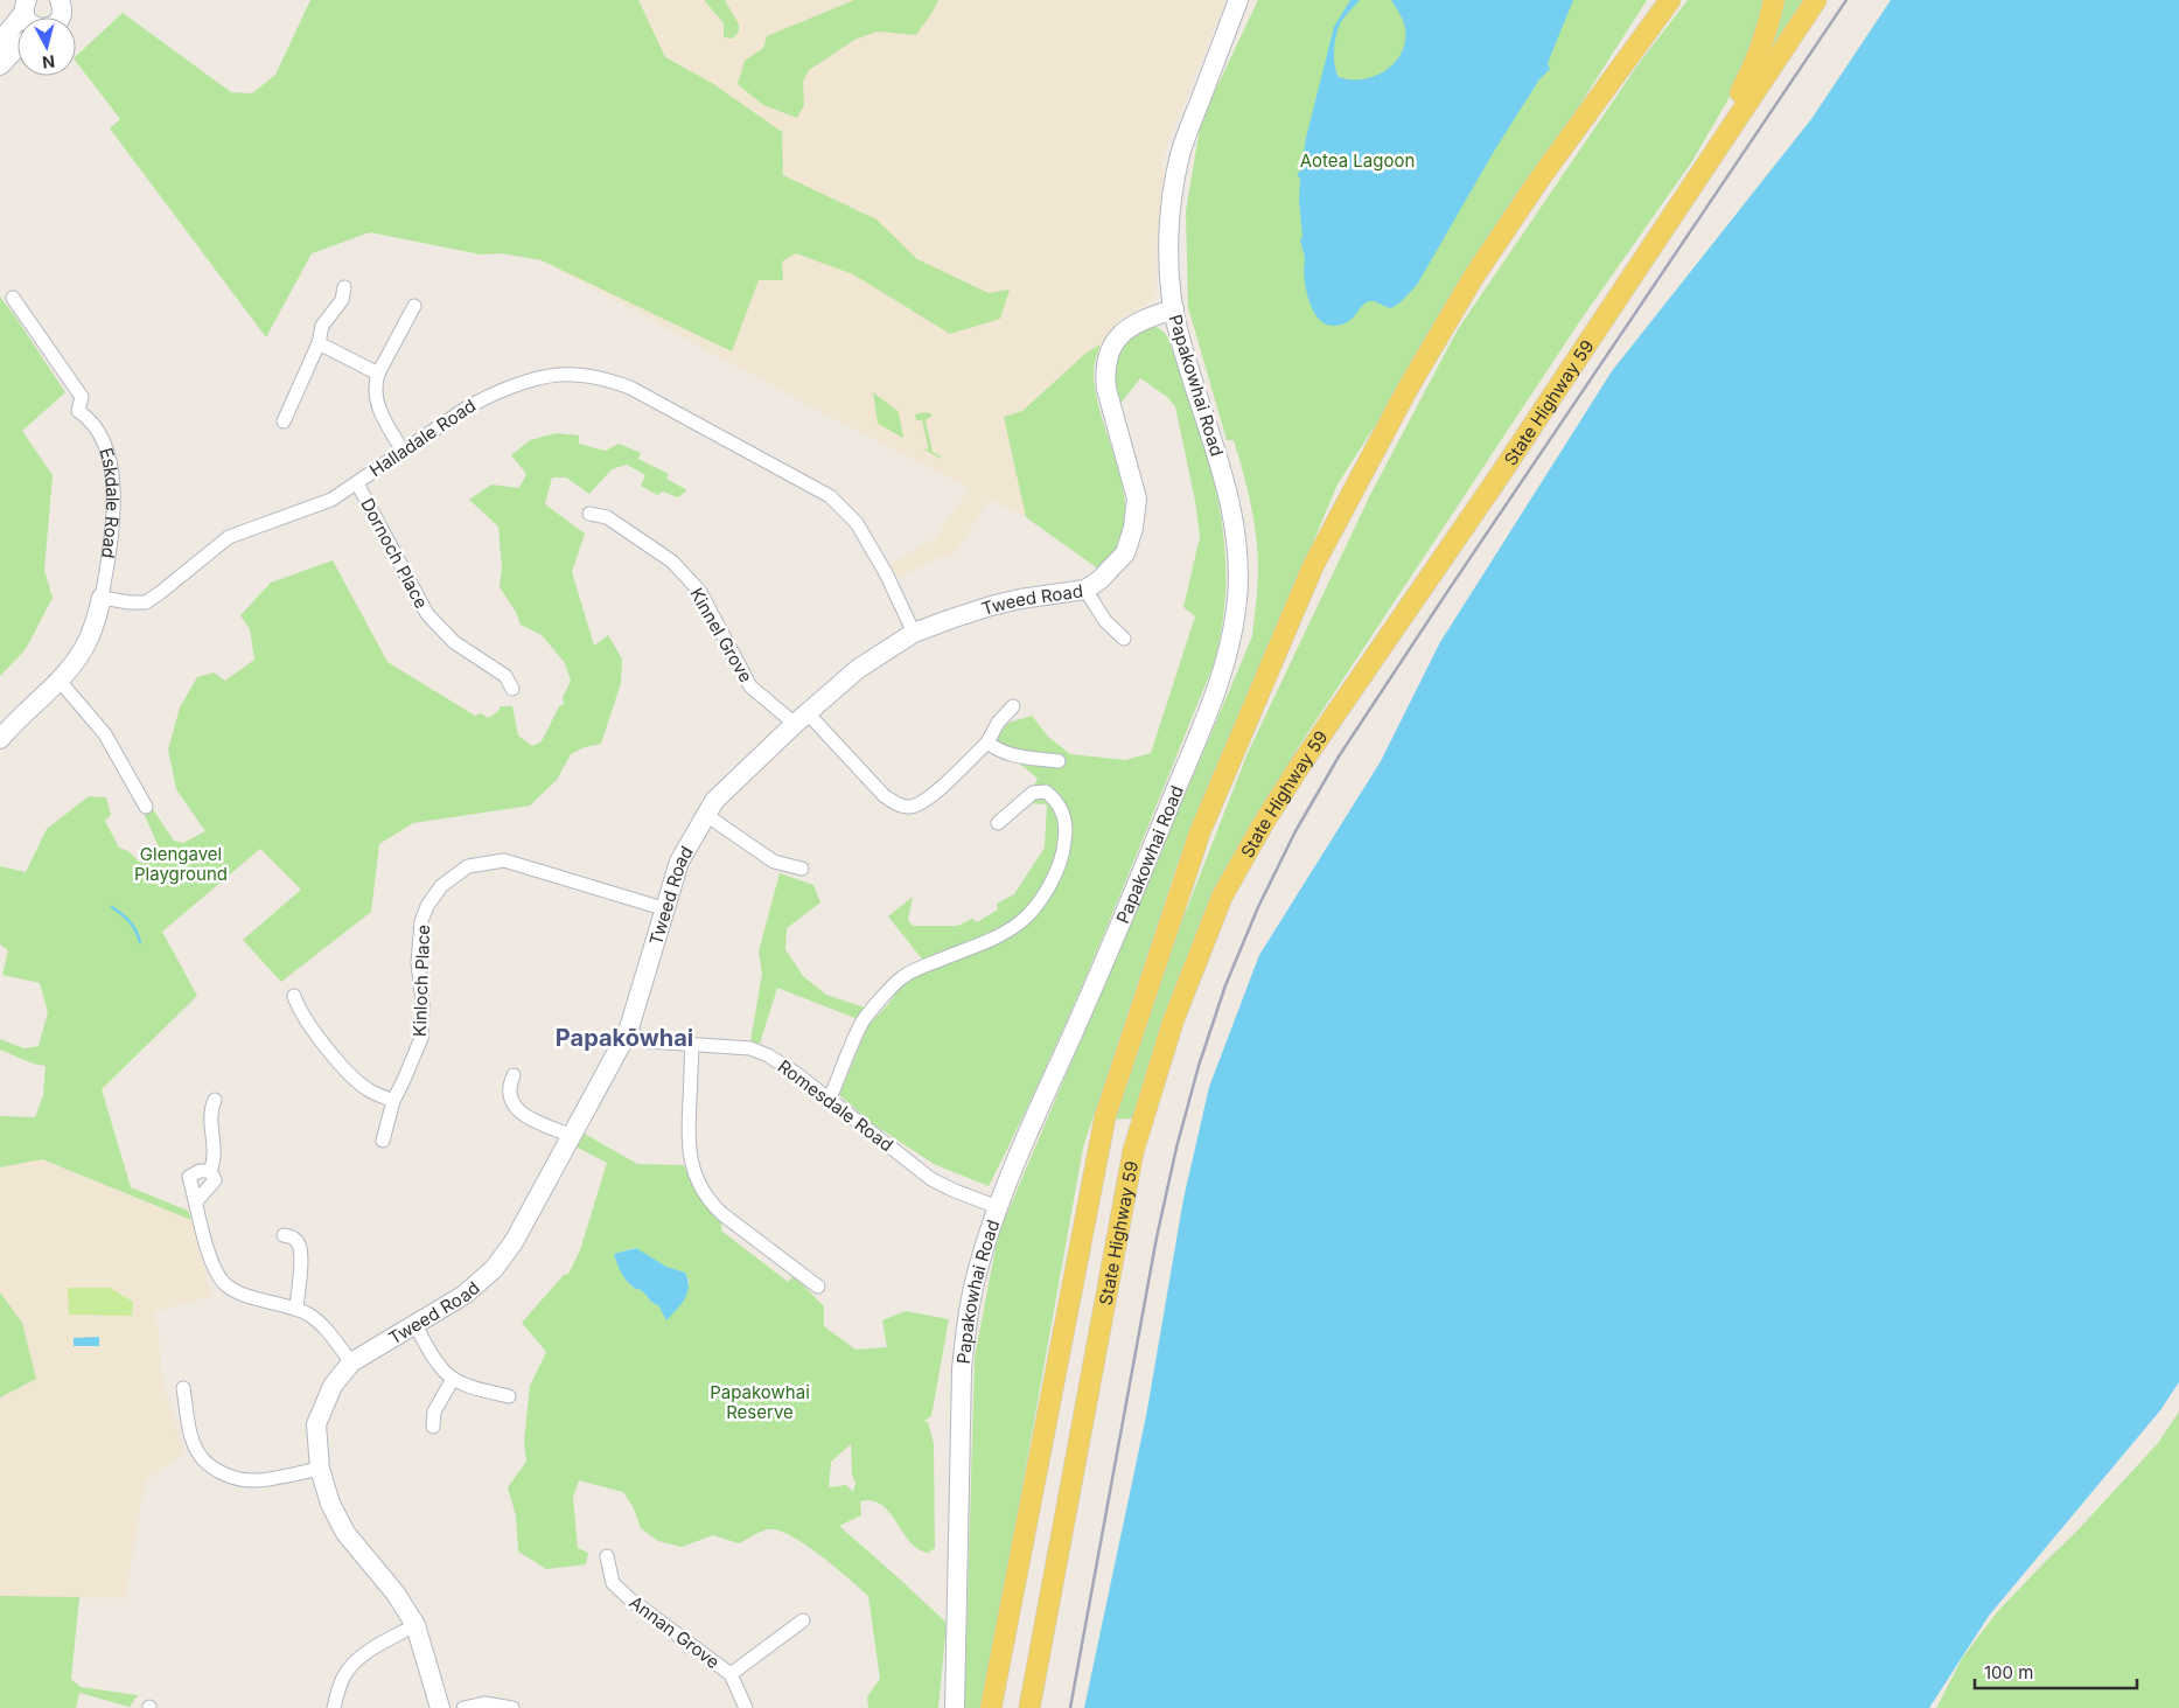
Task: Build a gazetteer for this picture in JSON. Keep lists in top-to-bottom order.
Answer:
{
  "streets": {
    "main road": ["State Highway 59"],
    "street": [
      "Papakowhai Road",
      "Halladale Road",
      "Eskdale Road",
      "Dornoch Place",
      "Tweed Road",
      "Kinnel Grove",
      "Kinloch Place",
      "Romesdale Road",
      "Annan Grove"
    ]
  },
  "crossings": [
    ["Papakowhai Road", "Tweed Road"],
    ["Papakowhai Road", "Romesdale Road"],
    ["Halladale Road", "Eskdale Road"],
    ["Halladale Road", "Dornoch Place"],
    ["Halladale Road", "Tweed Road"],
    ["Tweed Road", "Kinnel Grove"],
    ["Tweed Road", "Kinloch Place"],
    ["Tweed Road", "Romesdale Road"]
  ],
  "districts": ["Papakōwhai"],
  "parks": ["Aotea Lagoon", "Glengavel Playground", "Papakowhai Reserve"],
  "scale_bar": "100 m",
  "north": "bottom"
}
